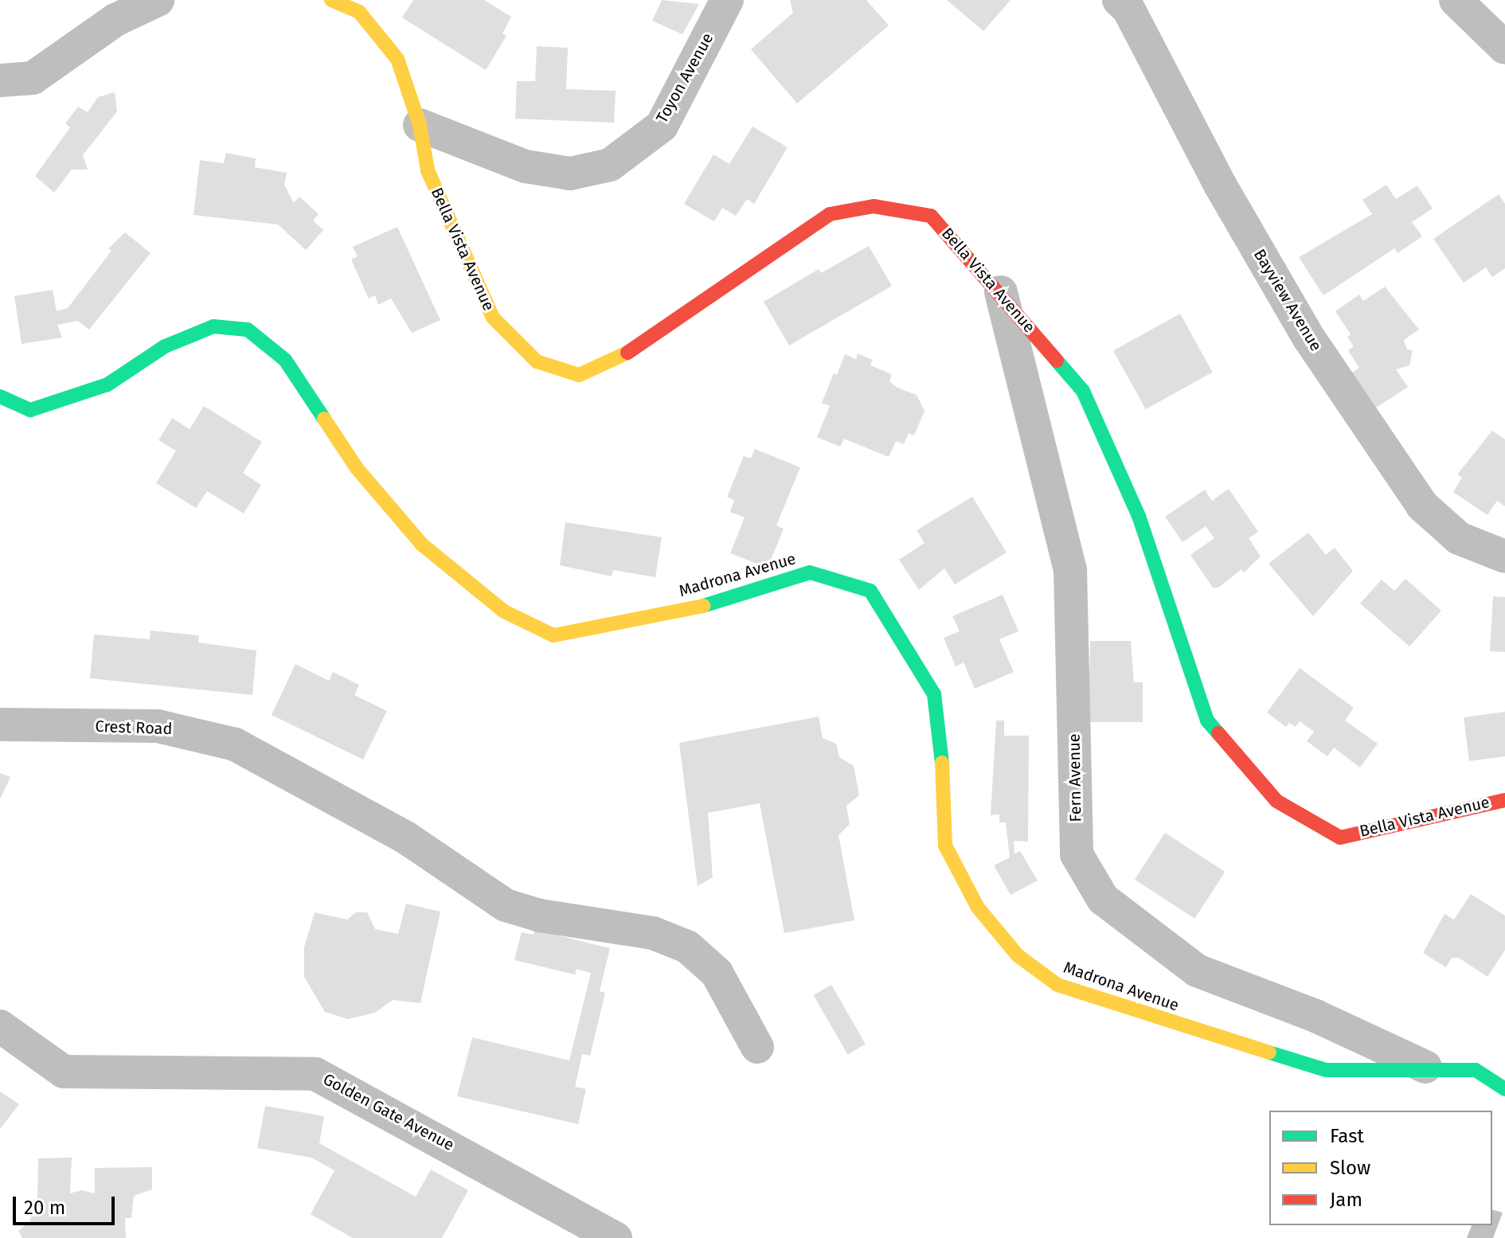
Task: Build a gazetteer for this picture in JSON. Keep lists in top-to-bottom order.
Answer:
{
  "streets": {
    "street": [
      "Toyon Avenue",
      "Bella Vista Avenue",
      "Bayview Avenue",
      "Madrona Avenue",
      "Crest Road",
      "Fern Avenue",
      "Golden Gate Avenue"
    ]
  },
  "crossings": [
    ["Toyon Avenue", "Bella Vista Avenue"],
    ["Bella Vista Avenue", "Fern Avenue"],
    ["Madrona Avenue", "Fern Avenue"]
  ],
  "legend": ["Fast", "Slow", "Jam"],
  "scale_bar": "20 m"
}
